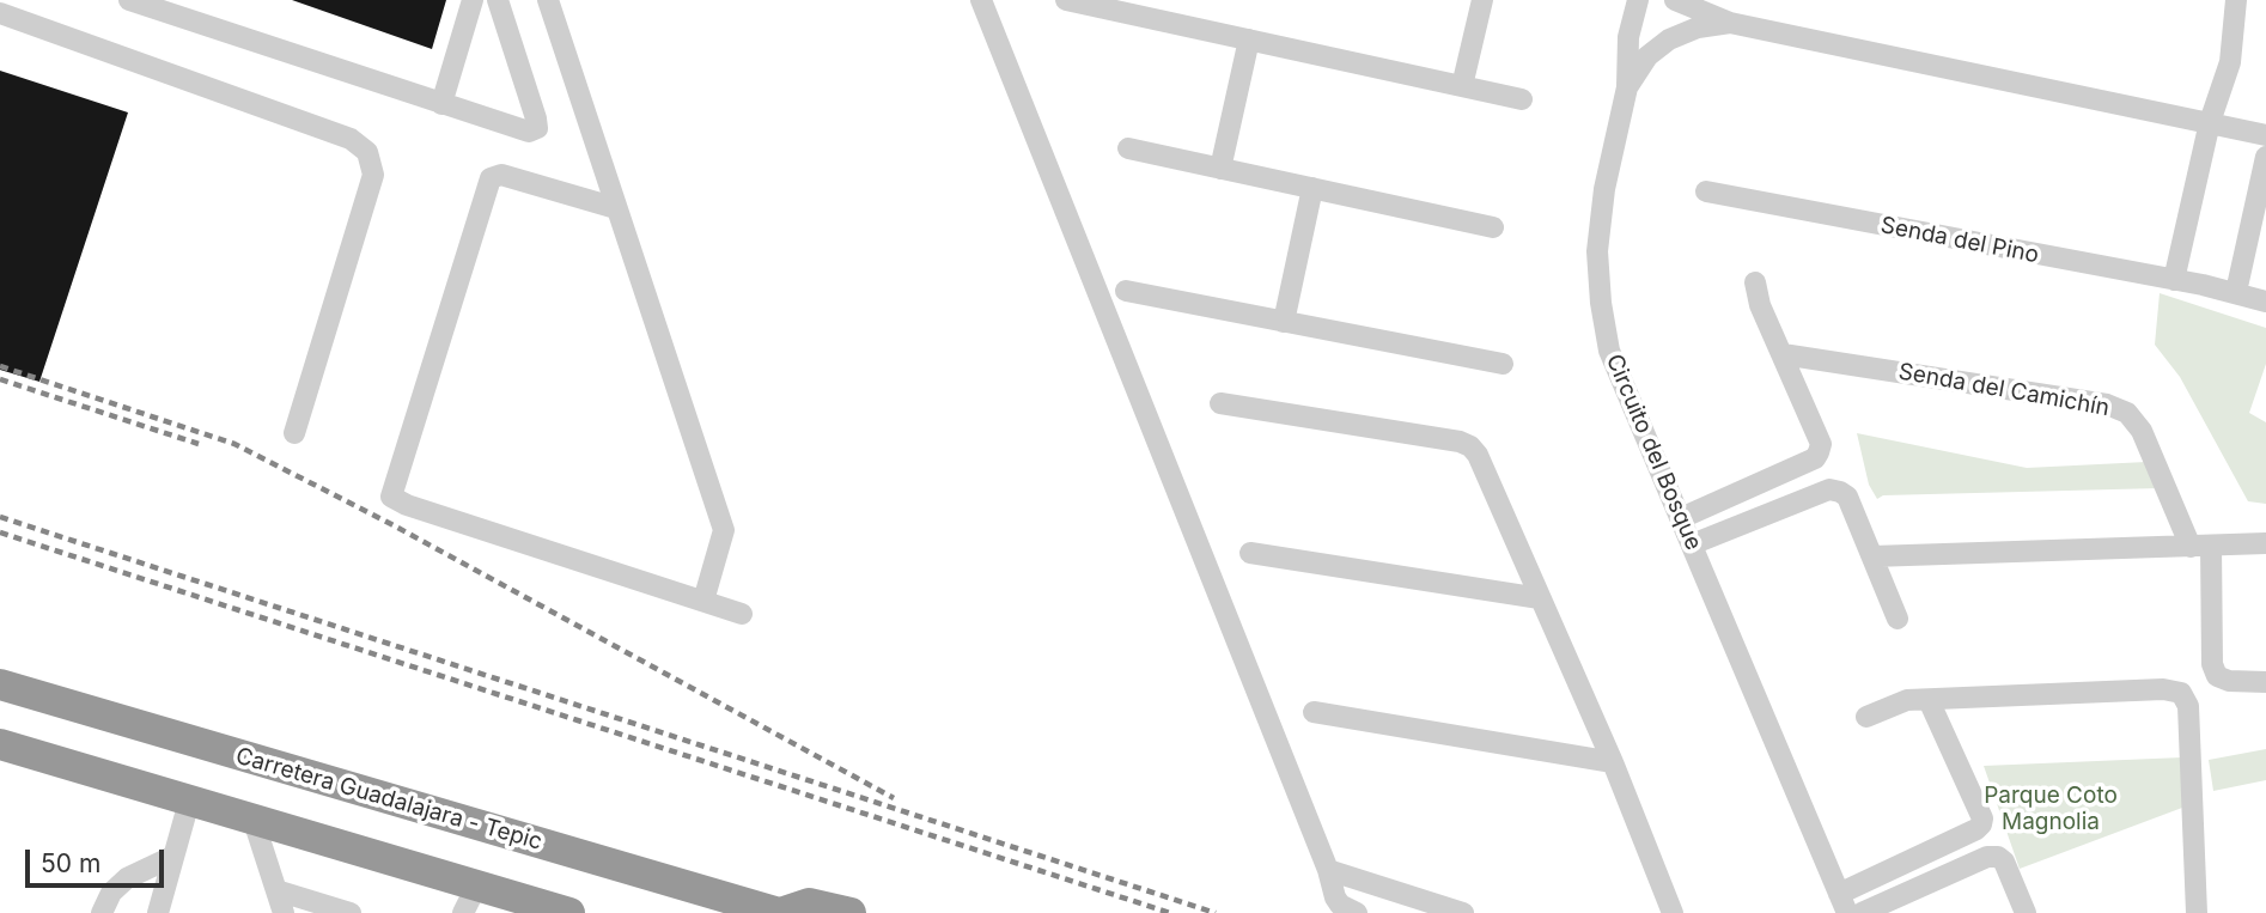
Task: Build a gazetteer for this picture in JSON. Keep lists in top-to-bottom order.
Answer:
{
  "streets": {
    "highway": ["Carretera Guadalajara - Tepic"],
    "street": ["Senda del Pino", "Senda del Camichín", "Circuito del Bosque"]
  },
  "parks": ["Parque Coto Magnolia"],
  "scale_bar": "50 m"
}
